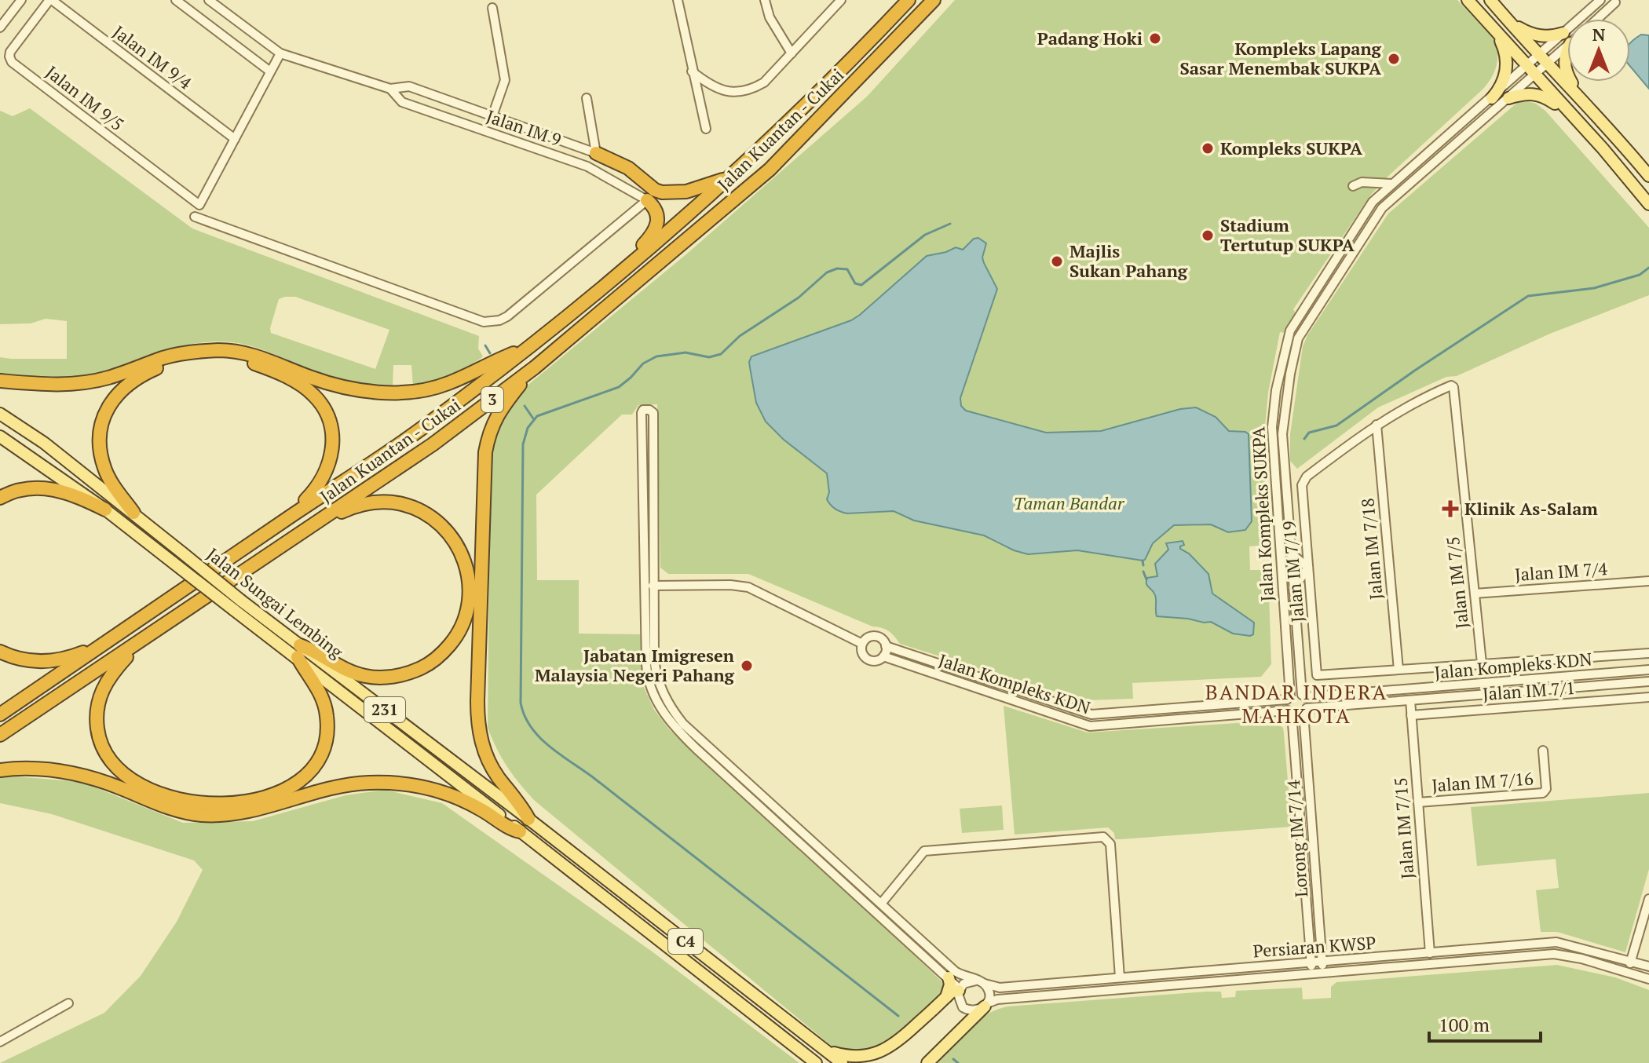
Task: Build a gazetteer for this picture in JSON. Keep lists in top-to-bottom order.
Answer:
{
  "streets": {
    "highway": ["Jalan Kuantan - Cukai", "3"],
    "main road": ["Jalan Sungai Lembing", "231", "C4"],
    "street": [
      "Jalan IM 9/4",
      "Jalan IM 9/5",
      "Jalan IM 9",
      "Jalan Kompleks SUKPA",
      "Jalan IM 7/18",
      "Jalan IM 7/19",
      "Jalan IM 7/4",
      "Jalan IM 7/5",
      "Jalan Kompleks KDN",
      "Jalan IM 7/1",
      "Jalan IM 7/16",
      "Jalan IM 7/15",
      "Lorong IM 7/14",
      "Persiaran KWSP"
    ]
  },
  "crossings": [
    ["Jalan IM 9/4", "Jalan IM 9/5"],
    ["Jalan Kompleks SUKPA", "Jalan Kompleks KDN"],
    ["Jalan Kompleks SUKPA", "Lorong IM 7/14"],
    ["Jalan IM 7/18", "Jalan IM 7/19"],
    ["Jalan IM 7/19", "Jalan IM 7/5"],
    ["Jalan IM 7/19", "Jalan IM 7/1"],
    ["Jalan IM 7/4", "Jalan IM 7/5"],
    ["Jalan IM 7/5", "Jalan IM 7/1"],
    ["Jalan Sungai Lembing", "C4"],
    ["Jalan Kompleks KDN", "Jalan IM 7/15"],
    ["Jalan Kompleks KDN", "Lorong IM 7/14"],
    ["Jalan IM 7/1", "Jalan IM 7/15"],
    ["Jalan IM 7/16", "Jalan IM 7/15"],
    ["Jalan IM 7/15", "Persiaran KWSP"],
    ["Lorong IM 7/14", "Persiaran KWSP"]
  ],
  "districts": ["BANDAR INDERA MAHKOTA"],
  "parks": ["Taman Bandar"],
  "places": {
    "other": [
      "Padang Hoki",
      "Kompleks Lapang Sasar Menembak SUKPA",
      "Kompleks SUKPA",
      "Stadium Tertutup SUKPA",
      "Majlis Sukan Pahang",
      "Jabatan Imigresen Malaysia Negeri Pahang"
    ],
    "health": ["Klinik As-Salam"]
  },
  "scale_bar": "100 m",
  "north": "top"
}
